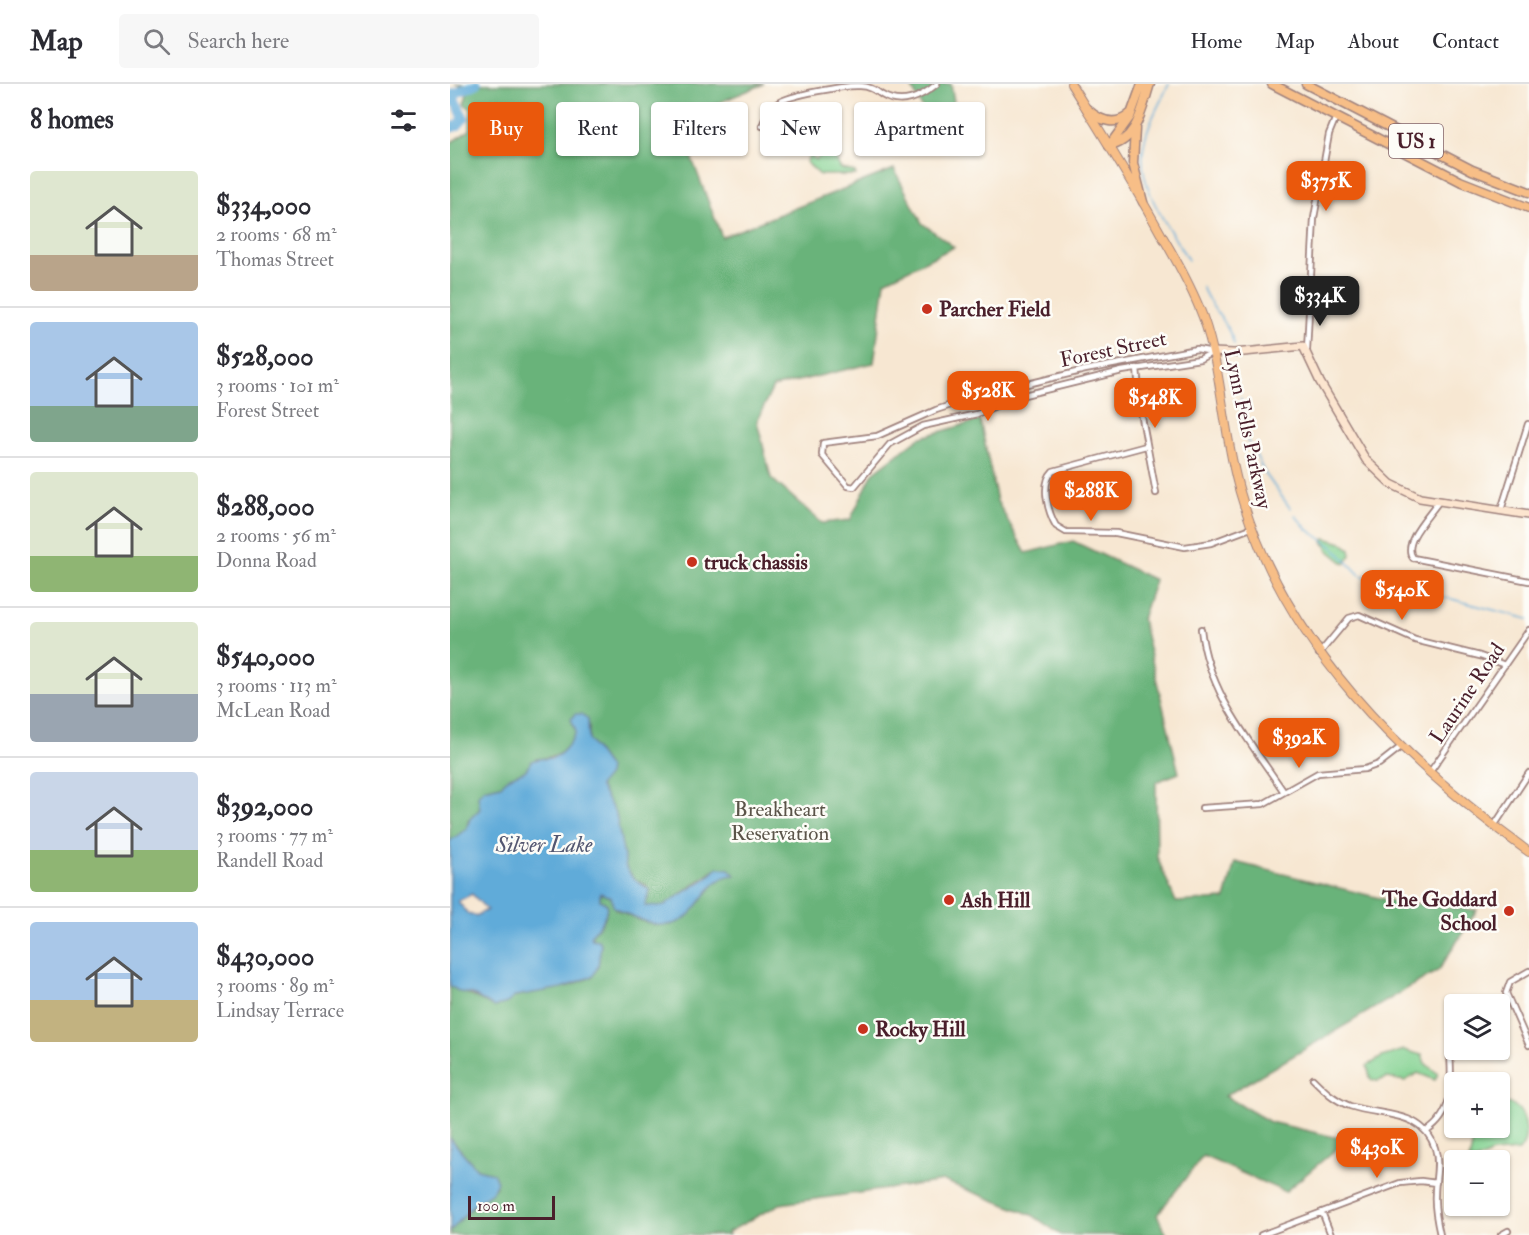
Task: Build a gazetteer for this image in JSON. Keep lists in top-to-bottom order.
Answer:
{
  "streets": {
    "highway": ["US 1"],
    "main road": ["Lynn Fells Parkway"],
    "street": ["Forest Street", "Laurine Road"]
  },
  "crossings": [
    ["Forest Street", "Lynn Fells Parkway"],
    ["Lynn Fells Parkway", "Laurine Road"]
  ],
  "water": ["Silver Lake"],
  "parks": ["Breakheart Reservation"],
  "places": [
    "Parcher Field",
    "truck chassis",
    "Ash Hill",
    "The Goddard School",
    "Rocky Hill"
  ],
  "scale_bar": "100 m",
  "page": {
    "header": "Map",
    "search": "Search here",
    "nav": [
      "Home",
      "Map",
      "About",
      "Contact"
    ],
    "heading": "8 homes",
    "chip": [
      "Buy",
      "Rent",
      "Filters",
      "New",
      "Apartment"
    ],
    "list": [
      {
        "name": "$334,000",
        "note": "2 rooms · 68 m² · Thomas Street"
      },
      {
        "name": "$528,000",
        "note": "3 rooms · 101 m² · Forest Street"
      },
      {
        "name": "$288,000",
        "note": "2 rooms · 56 m² · Donna Road"
      },
      {
        "name": "$540,000",
        "note": "3 rooms · 113 m² · McLean Road"
      },
      {
        "name": "$392,000",
        "note": "3 rooms · 77 m² · Randell Road"
      },
      {
        "name": "$430,000",
        "note": "3 rooms · 89 m² · Lindsay Terrace"
      }
    ],
    "price": [
      "$375K",
      "$334K",
      "$528K",
      "$548K",
      "$288K",
      "$540K",
      "$392K",
      "$430K"
    ],
    "map_buttons": ["+", "−"],
    "scale": "100 m"
  }
}
